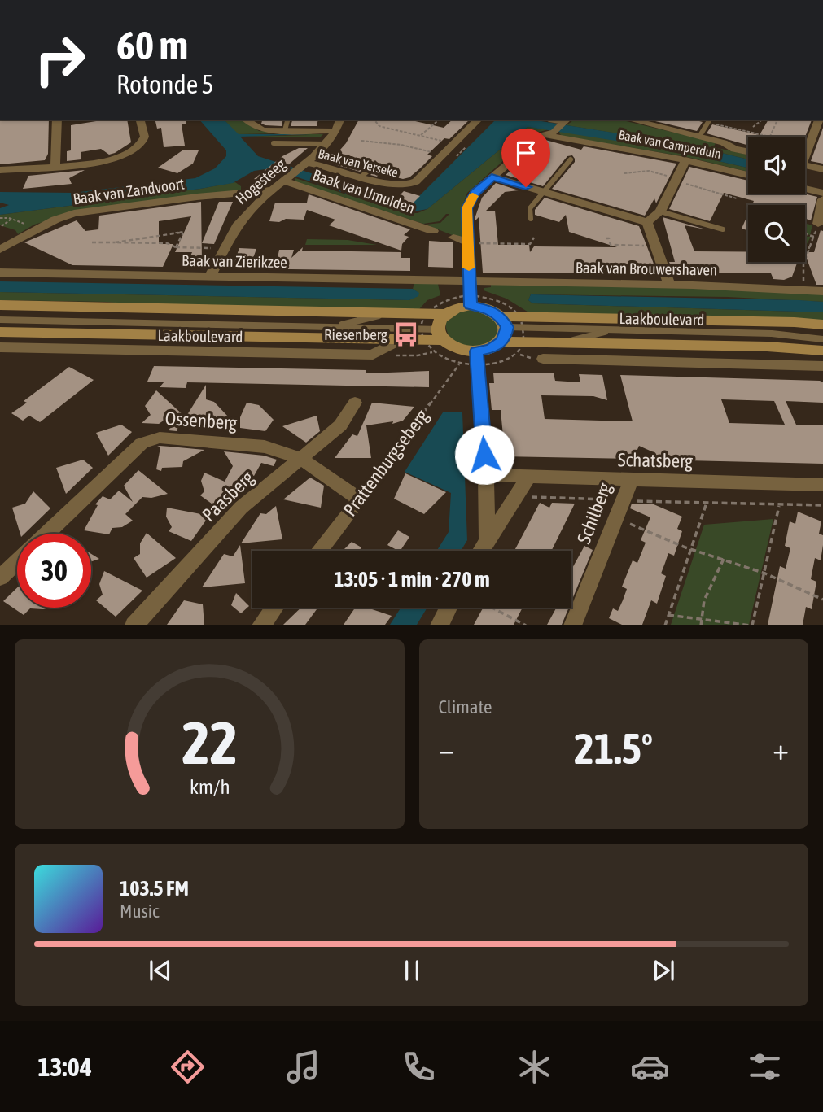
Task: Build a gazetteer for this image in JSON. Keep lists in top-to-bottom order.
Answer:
{
  "streets": {
    "main road": ["Laakboulevard"],
    "street": [
      "Baak van Camperduin",
      "Baak van Yerseke",
      "Hogesteeg",
      "Baak van Zandvoort",
      "Baak van IJmuiden",
      "Baak van Zierikzee",
      "Baak van Brouwershaven",
      "Ossenberg",
      "Schatsberg",
      "Prattenburgseberg",
      "Paasberg",
      "Schilberg"
    ]
  },
  "crossings": [
    ["Baak van Yerseke", "Hogesteeg"],
    ["Hogesteeg", "Baak van Zandvoort"],
    ["Hogesteeg", "Baak van IJmuiden"],
    ["Hogesteeg", "Baak van Zierikzee"],
    ["Baak van Zierikzee", "Baak van Brouwershaven"],
    ["Laakboulevard", "Prattenburgseberg"],
    ["Ossenberg", "Prattenburgseberg"],
    ["Ossenberg", "Paasberg"],
    ["Schatsberg", "Schilberg"]
  ],
  "places": {
    "bus stop": ["Riesenberg"]
  },
  "page": {
    "turn": ["60 m", "Rotonde 5"],
    "limit": "30",
    "trip": "13:05 · 1 min · 270 m",
    "tile": "Climate",
    "heat": ["−", "21.5°", "+"],
    "song": ["103.5 FM", "Music"],
    "tabs": "13:04",
    "gauge": ["22", "km/h"]
  }
}
